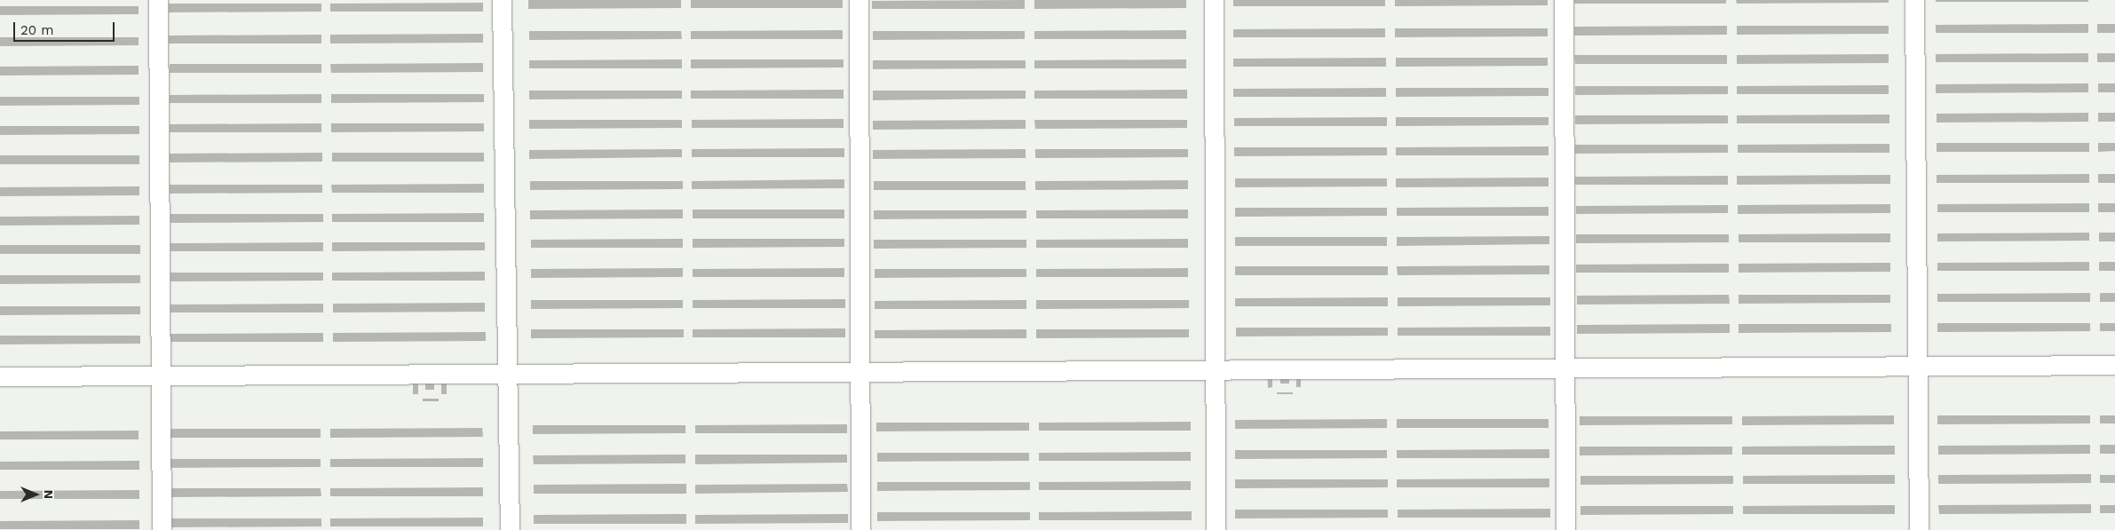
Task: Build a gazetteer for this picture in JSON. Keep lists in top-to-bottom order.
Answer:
{
  "scale_bar": "20 m",
  "north": "right"
}
